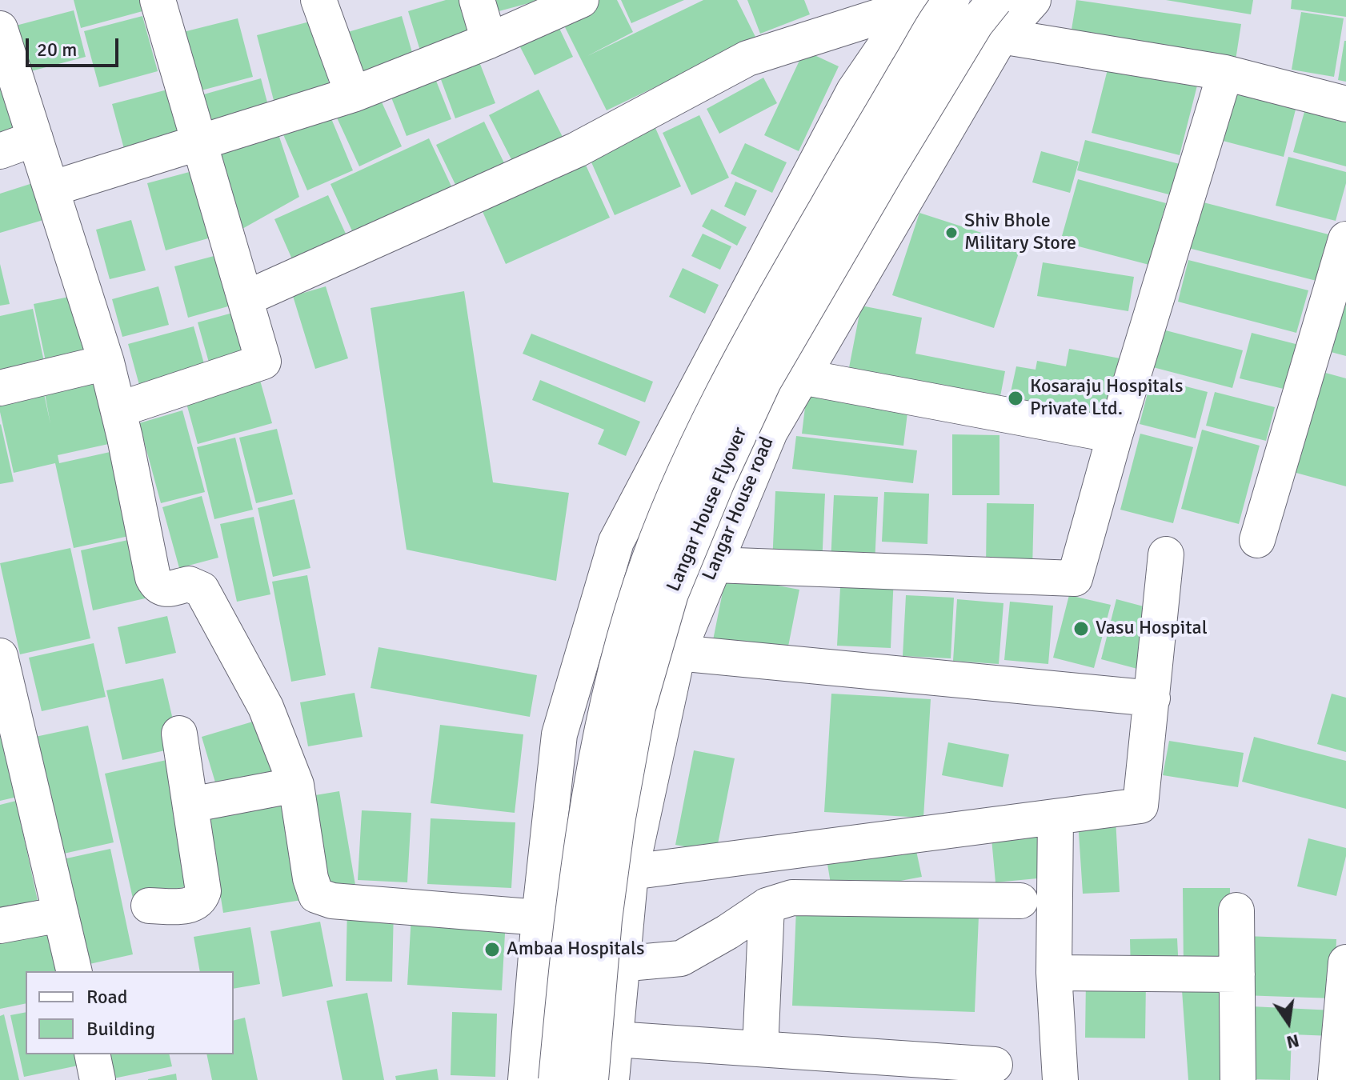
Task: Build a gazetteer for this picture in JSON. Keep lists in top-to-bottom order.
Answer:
{
  "streets": {
    "main road": ["Langar House road", "Langar House Flyover"]
  },
  "places": [
    "Shiv Bhole Military Store",
    "Kosaraju Hospitals Private Ltd.",
    "Vasu Hospital",
    "Ambaa Hospitals"
  ],
  "legend": ["Road", "Building"],
  "scale_bar": "20 m",
  "north": "bottom"
}
